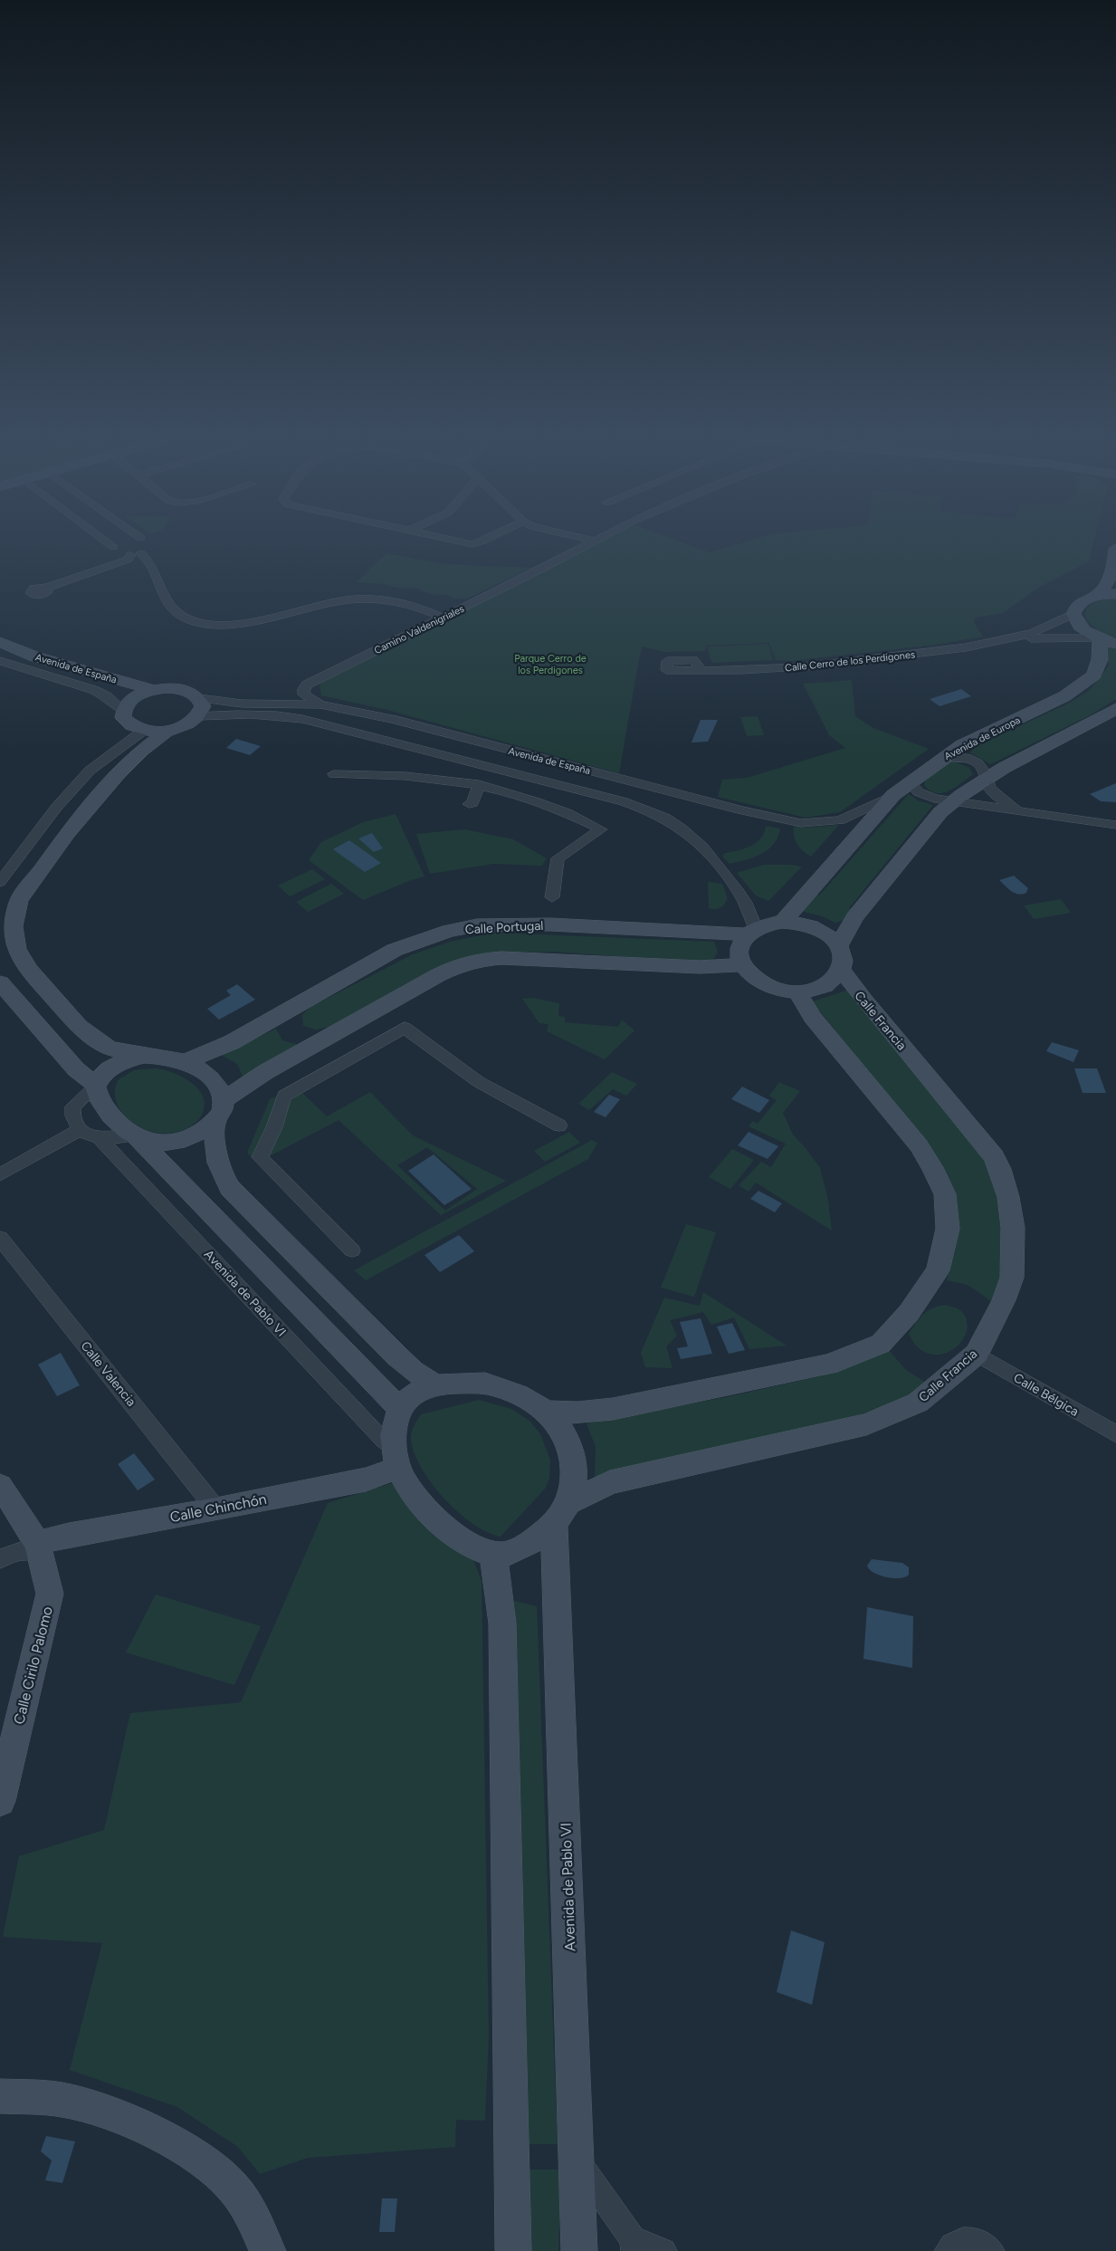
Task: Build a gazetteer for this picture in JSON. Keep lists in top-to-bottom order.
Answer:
{
  "streets": {
    "street": [
      "Camino Valdenigriales",
      "Calle Cerro de los Perdigones",
      "Avenida de España",
      "Avenida de Europa",
      "Calle Portugal",
      "Calle Francia",
      "Avenida de Pablo VI",
      "Calle Valencia",
      "Calle Bélgica",
      "Calle Chinchón",
      "Calle Cirilo Palomo"
    ]
  },
  "crossings": [
    ["Camino Valdenigriales", "Avenida de España"],
    ["Calle Cerro de los Perdigones", "Avenida de Europa"],
    ["Avenida de España", "Avenida de Europa"],
    ["Avenida de España", "Calle Portugal"],
    ["Avenida de España", "Calle Francia"],
    ["Avenida de Europa", "Calle Portugal"],
    ["Avenida de Europa", "Calle Francia"],
    ["Calle Portugal", "Calle Francia"],
    ["Calle Francia", "Avenida de Pablo VI"],
    ["Calle Francia", "Calle Bélgica"],
    ["Avenida de Pablo VI", "Calle Chinchón"],
    ["Calle Valencia", "Calle Chinchón"],
    ["Calle Chinchón", "Calle Cirilo Palomo"]
  ],
  "parks": ["Parque Cerro de los Perdigones"]
}
